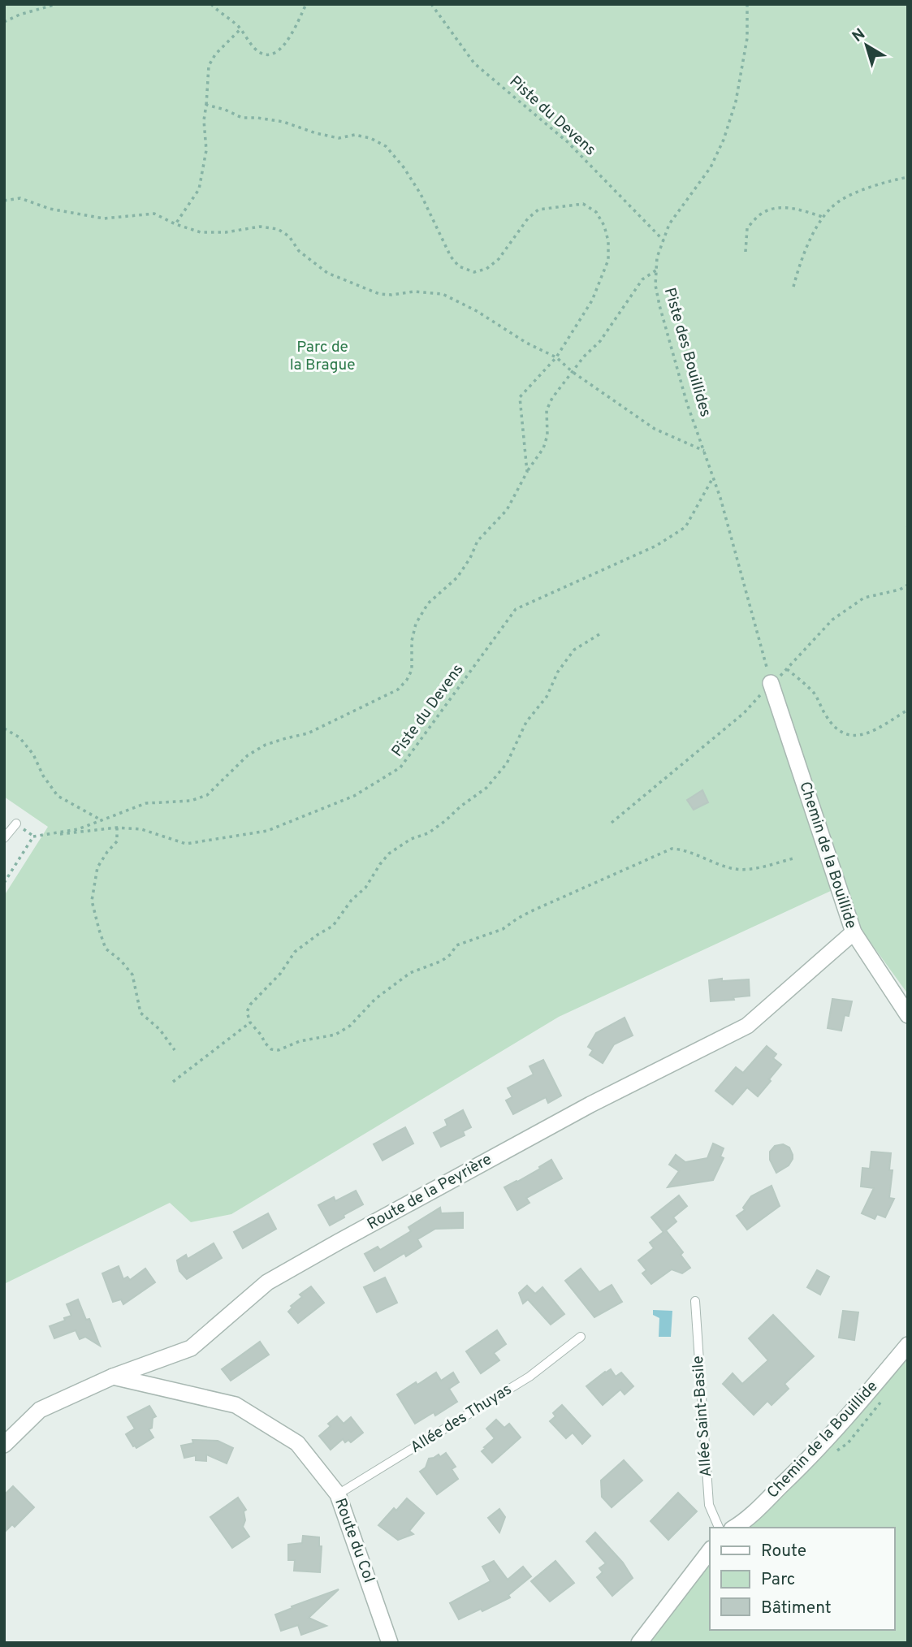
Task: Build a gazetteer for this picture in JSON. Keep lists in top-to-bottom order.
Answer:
{
  "streets": {
    "street": ["Chemin de la Bouillide", "Route de la Peyrière", "Route du Col"],
    "lane": ["Allée Saint-Basile", "Allée des Thuyas"],
    "path": ["Piste du Devens", "Piste des Bouillides"]
  },
  "crossings": [
    ["Piste du Devens", "Piste des Bouillides"],
    ["Piste des Bouillides", "Chemin de la Bouillide"],
    ["Chemin de la Bouillide", "Route de la Peyrière"],
    ["Route de la Peyrière", "Route du Col"],
    ["Allée des Thuyas", "Route du Col"]
  ],
  "parks": ["Parc de la Brague"],
  "legend": ["Route", "Parc", "Bâtiment"],
  "north": "top left"
}
